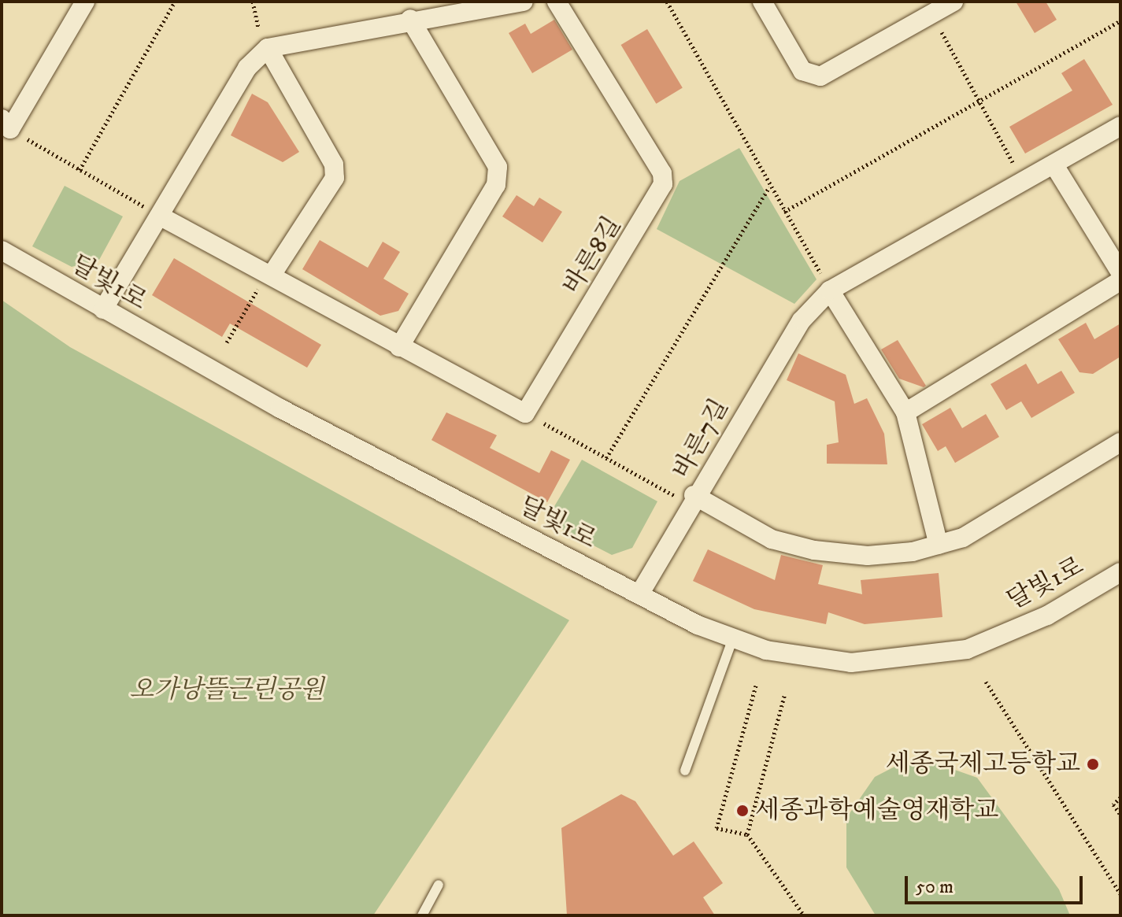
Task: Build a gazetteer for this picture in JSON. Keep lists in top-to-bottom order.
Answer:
{
  "streets": {
    "street": ["바른8길", "달빛1로", "바른7길"]
  },
  "parks": ["오가낭뜰근린공원"],
  "places": ["세종국제고등학교", "세종과학예술영재학교"],
  "scale_bar": "50 m"
}
